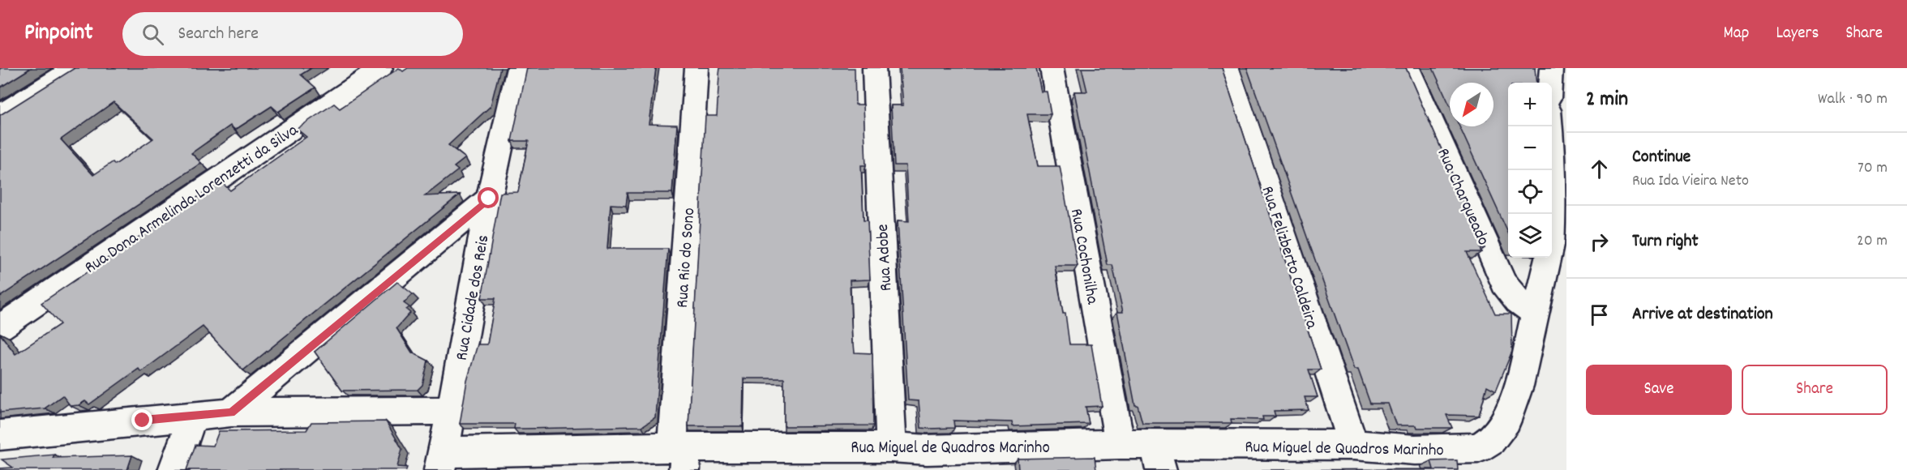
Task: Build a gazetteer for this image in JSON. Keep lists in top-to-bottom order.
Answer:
{
  "streets": {
    "street": [
      "Rua Charqueado",
      "Rua Dona Armelinda Lorenzetti da Silva",
      "Rua Cochonilha",
      "Rua Felizberto Caldeira",
      "Rua Rio do Sono",
      "Rua Adobe",
      "Rua Cidade dos Reis",
      "Rua Miguel de Quadros Marinho"
    ]
  },
  "crossings": [
    ["Rua Charqueado", "Rua Miguel de Quadros Marinho"],
    ["Rua Cochonilha", "Rua Miguel de Quadros Marinho"],
    ["Rua Felizberto Caldeira", "Rua Miguel de Quadros Marinho"],
    ["Rua Rio do Sono", "Rua Miguel de Quadros Marinho"],
    ["Rua Adobe", "Rua Miguel de Quadros Marinho"],
    ["Rua Cidade dos Reis", "Rua Miguel de Quadros Marinho"]
  ],
  "north": "bottom left",
  "page": {
    "header": "Pinpoint",
    "search": "Search here",
    "nav": ["Map", "Layers", "Share"],
    "heading": ["2 min", "Walk · 90 m"],
    "map_buttons": ["+", "−"],
    "list": [
      ["Continue", "Rua Ida Vieira Neto", "70 m"],
      ["Turn right", "20 m"],
      "Arrive at destination"
    ],
    "buttons": ["Save", "Share"]
  }
}
